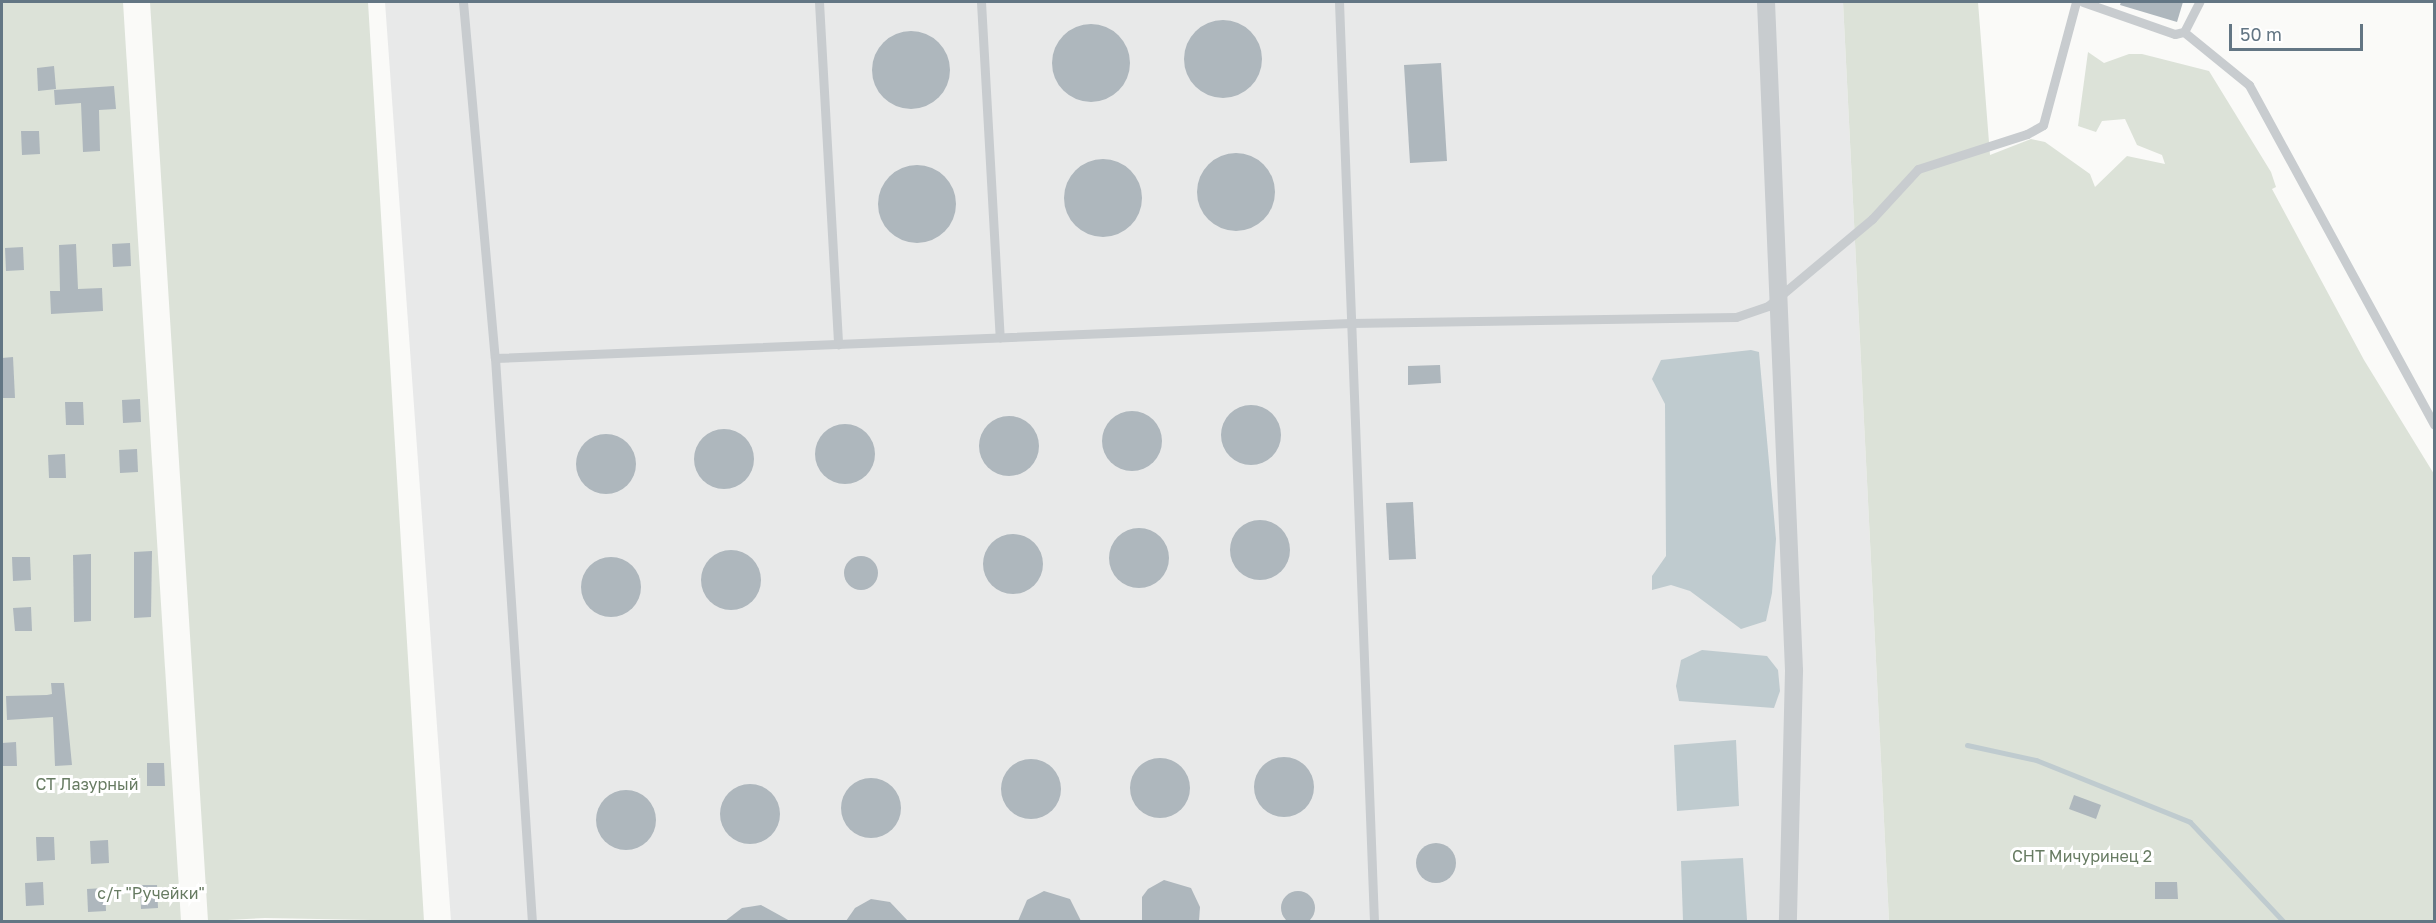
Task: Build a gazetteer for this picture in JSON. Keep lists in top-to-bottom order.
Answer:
{
  "parks": ["СТ Лазурный", "СНТ Мичуринец 2", "с/т \"Ручейки\""],
  "scale_bar": "50 m"
}
